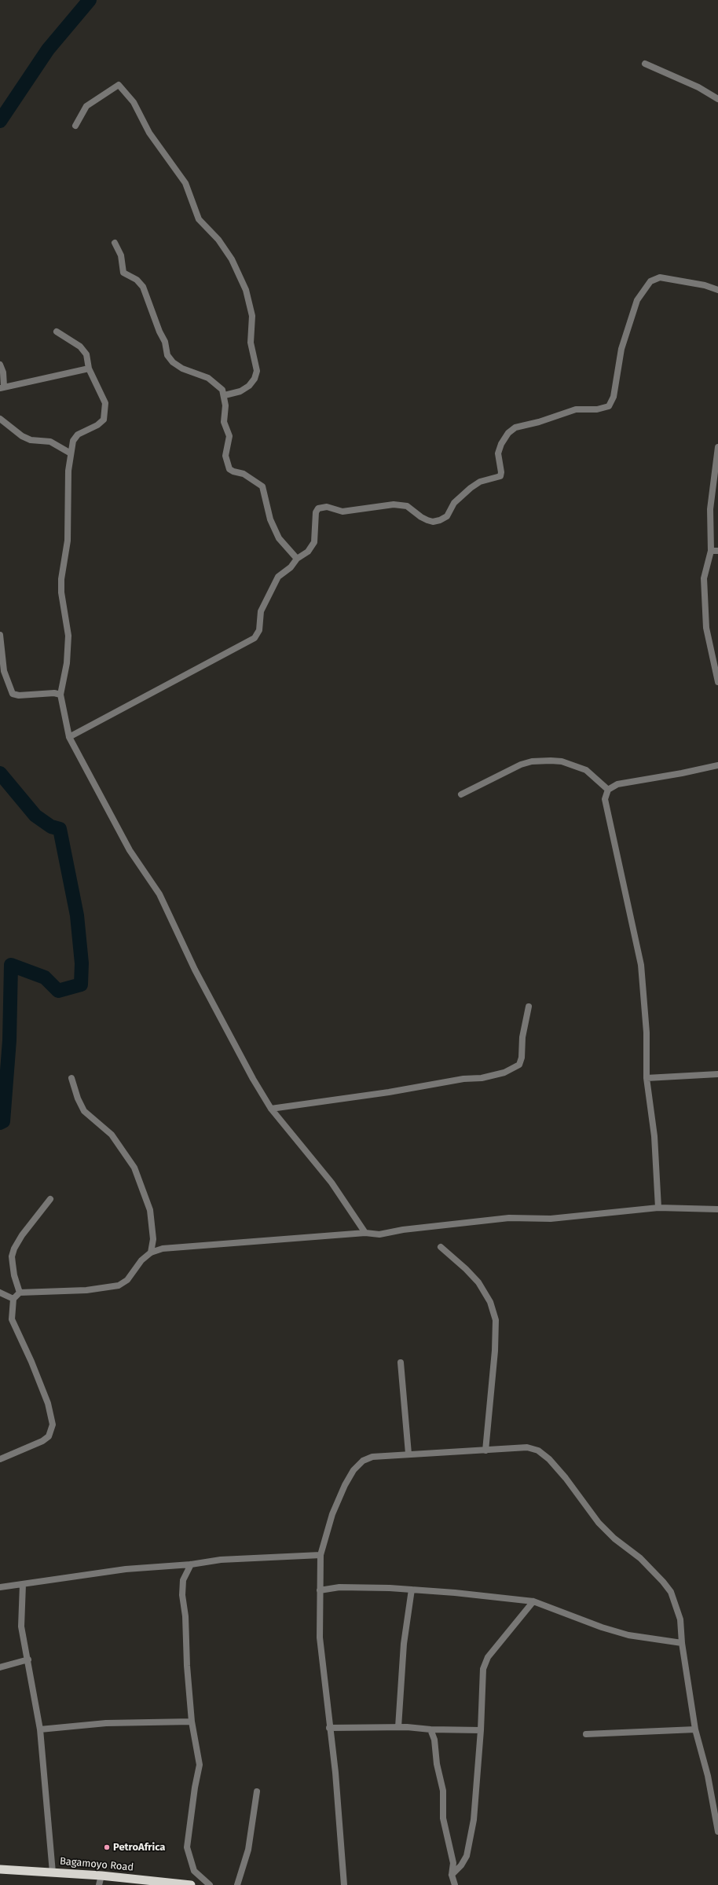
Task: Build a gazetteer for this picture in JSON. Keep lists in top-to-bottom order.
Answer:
{
  "streets": {
    "highway": ["Bagamoyo Road"]
  },
  "places": ["PetroAfrica"]
}
